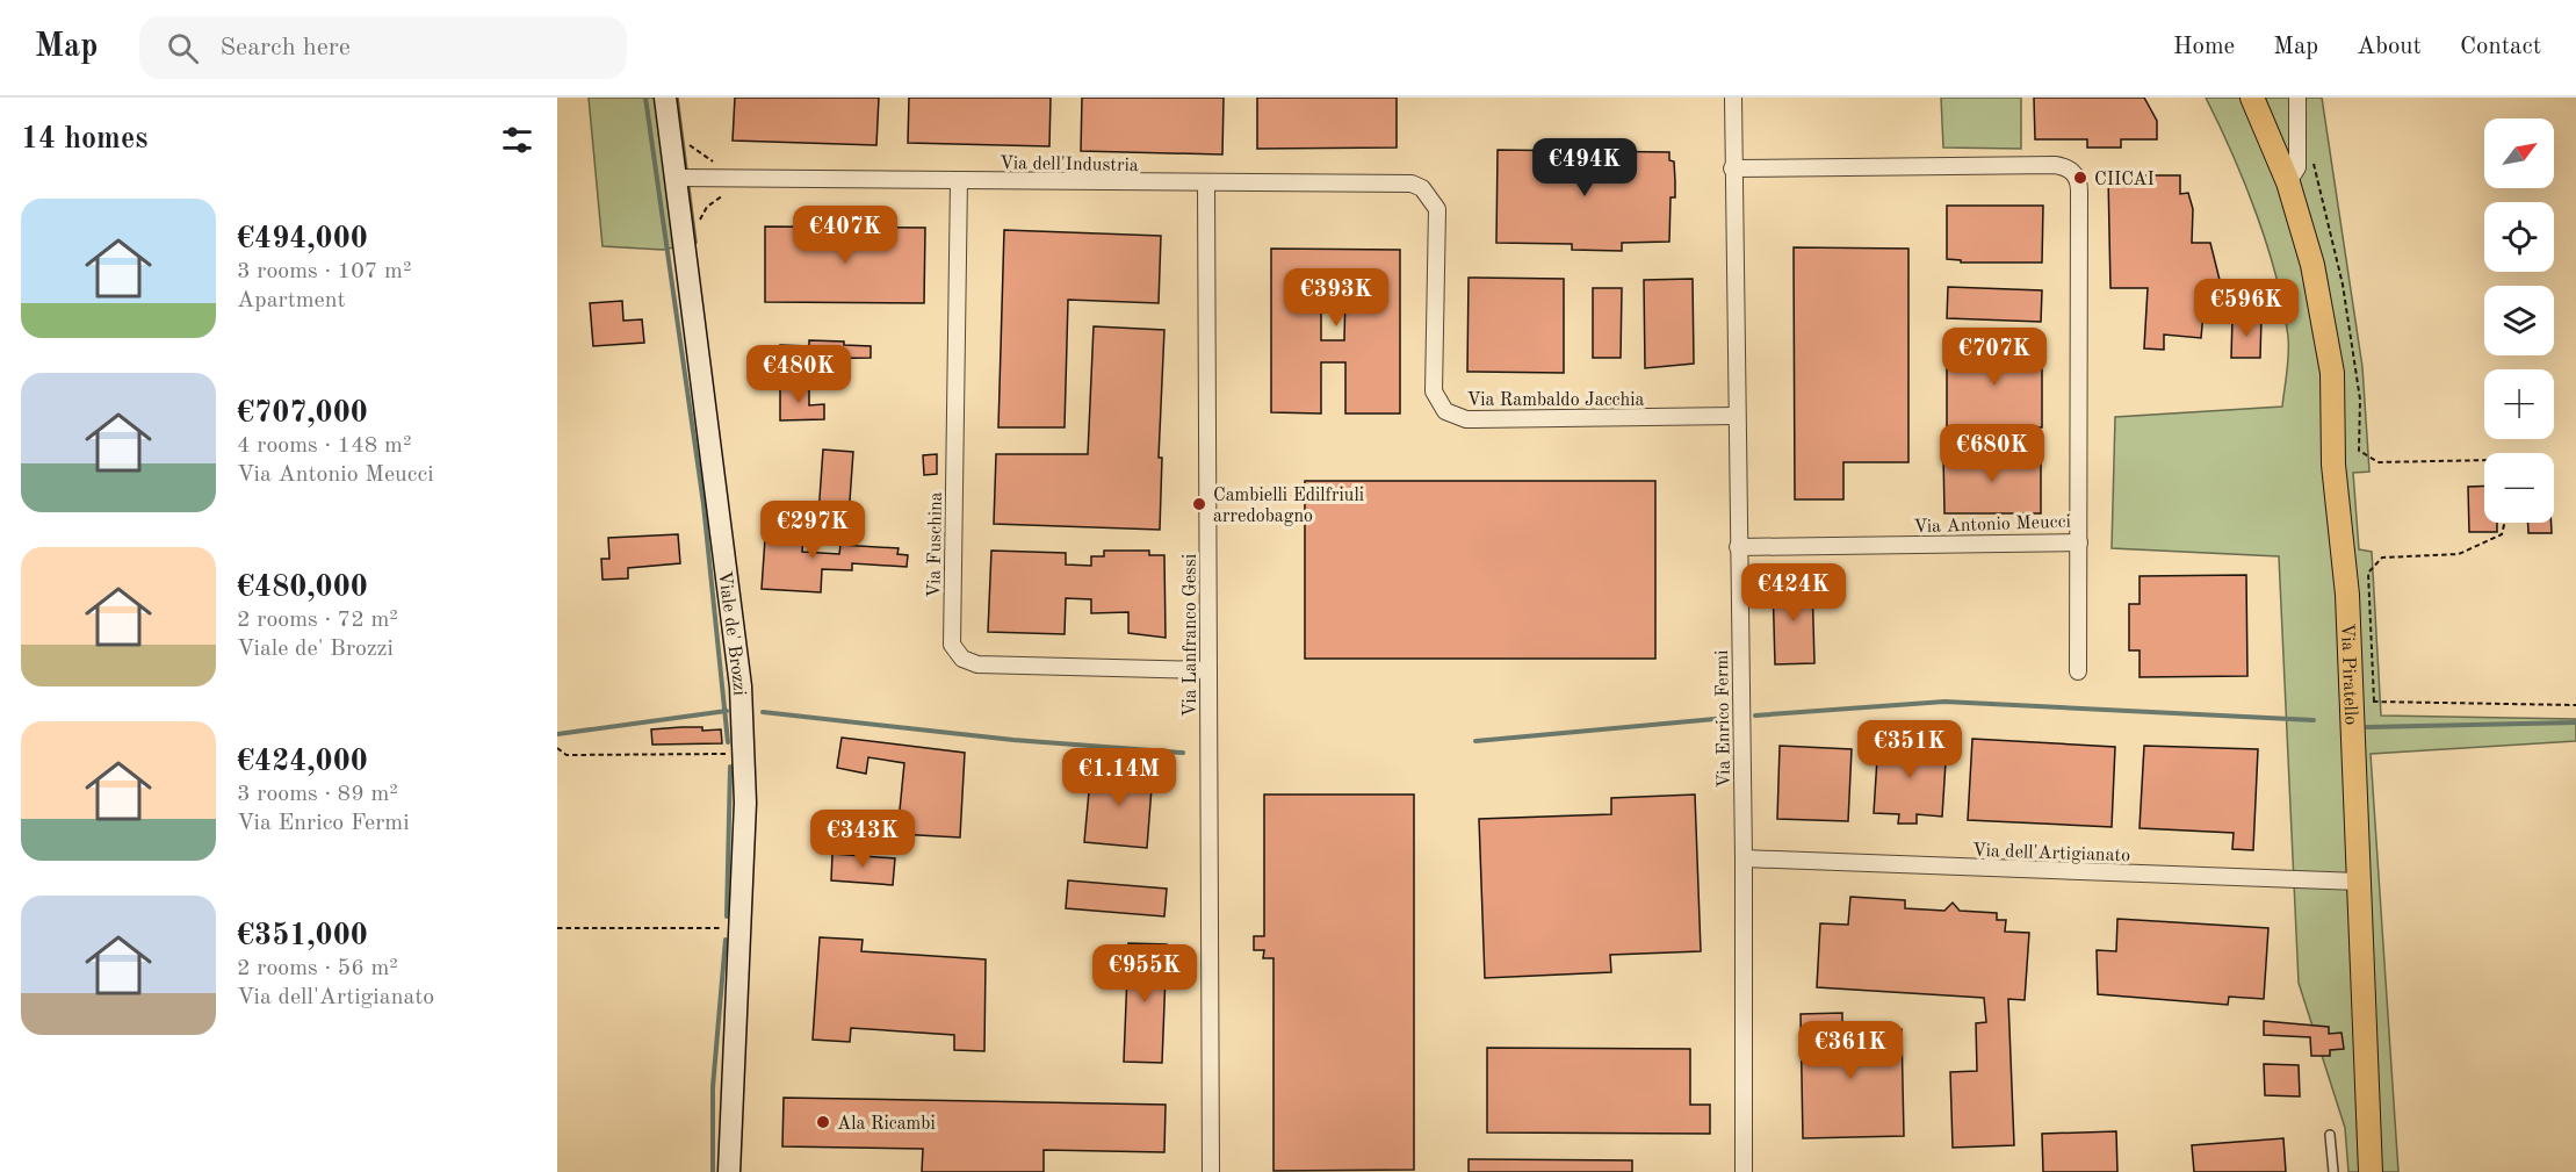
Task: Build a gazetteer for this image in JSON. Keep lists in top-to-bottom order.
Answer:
{
  "streets": {
    "main road": ["Via Piratello"],
    "street": [
      "Via dell'Industria",
      "Via Rambaldo Jacchia",
      "Via Antonio Meucci",
      "Via Fuschina",
      "Viale de' Brozzi",
      "Via Lanfranco Gessi",
      "Via Enrico Fermi",
      "Via dell'Artigianato"
    ]
  },
  "crossings": [
    ["Via dell'Industria", "Via Rambaldo Jacchia"],
    ["Via dell'Industria", "Via Fuschina"],
    ["Via dell'Industria", "Viale de' Brozzi"],
    ["Via dell'Industria", "Via Lanfranco Gessi"],
    ["Via Rambaldo Jacchia", "Via Enrico Fermi"],
    ["Via Antonio Meucci", "Via Enrico Fermi"],
    ["Via Fuschina", "Via Lanfranco Gessi"],
    ["Via Piratello", "Via dell'Artigianato"],
    ["Via Enrico Fermi", "Via dell'Artigianato"]
  ],
  "places": ["CIICAI", "Cambielli Edilfriuli arredobagno", "Ala Ricambi"],
  "north": "top right",
  "page": {
    "header": "Map",
    "search": "Search here",
    "nav": [
      "Home",
      "Map",
      "About",
      "Contact"
    ],
    "heading": "14 homes",
    "map_buttons": ["+", "−"],
    "price": [
      "€494K",
      "€407K",
      "€393K",
      "€596K",
      "€707K",
      "€480K",
      "€680K",
      "€297K",
      "€424K",
      "€351K",
      "€1.14M",
      "€343K",
      "€955K",
      "€361K"
    ],
    "list": [
      {
        "name": "€494,000",
        "note": "3 rooms · 107 m² · Apartment"
      },
      {
        "name": "€707,000",
        "note": "4 rooms · 148 m² · Via Antonio Meucci"
      },
      {
        "name": "€480,000",
        "note": "2 rooms · 72 m² · Viale de' Brozzi"
      },
      {
        "name": "€424,000",
        "note": "3 rooms · 89 m² · Via Enrico Fermi"
      },
      {
        "name": "€351,000",
        "note": "2 rooms · 56 m² · Via dell'Artigianato"
      }
    ]
  }
}
